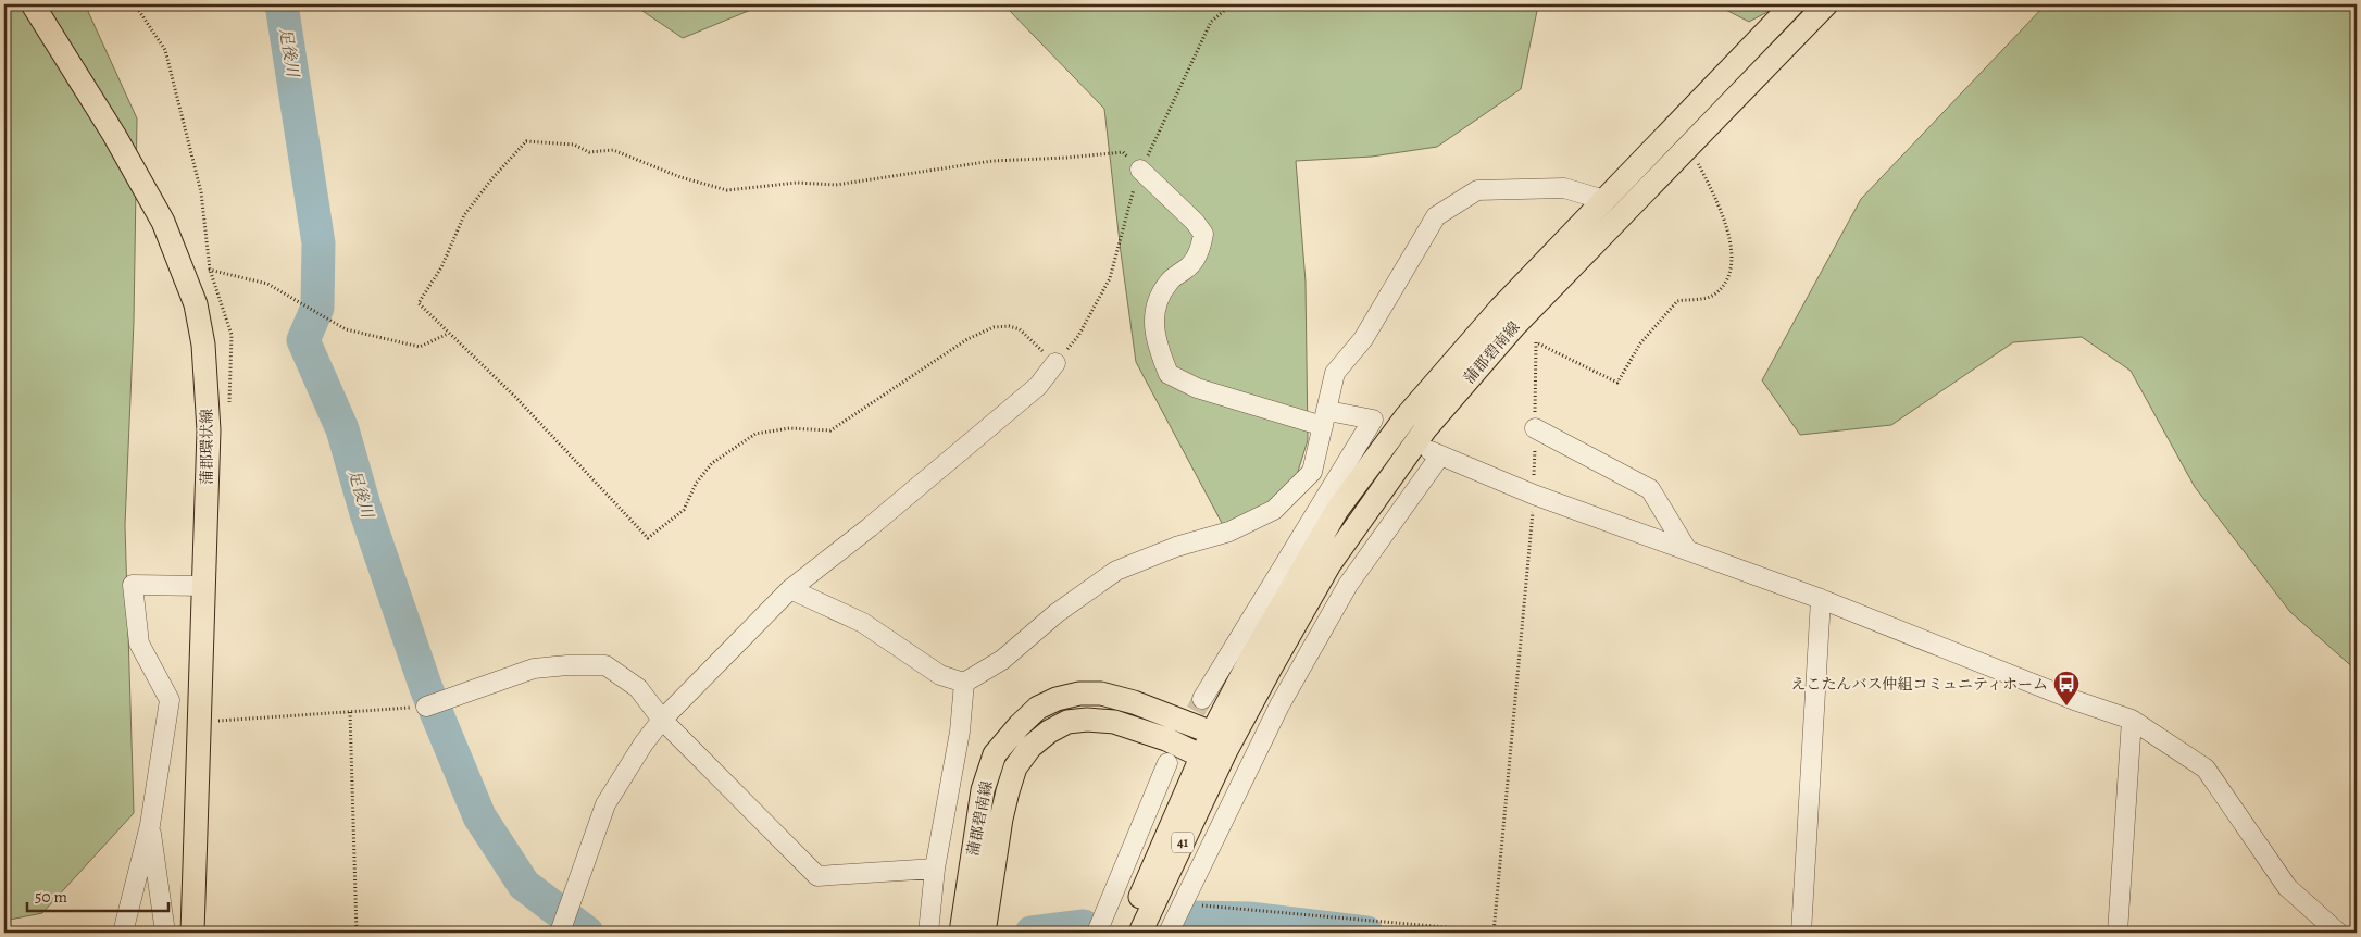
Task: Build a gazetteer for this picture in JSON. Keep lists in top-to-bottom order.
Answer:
{
  "streets": {
    "main road": ["蒲郡碧南線", "蒲郡環状線", "41"]
  },
  "crossings": [
    ["蒲郡碧南線", "41"]
  ],
  "water": ["足後川"],
  "places": {
    "bus stop": ["えこたんバス仲組コミュニティホーム"]
  },
  "scale_bar": "50 m"
}
